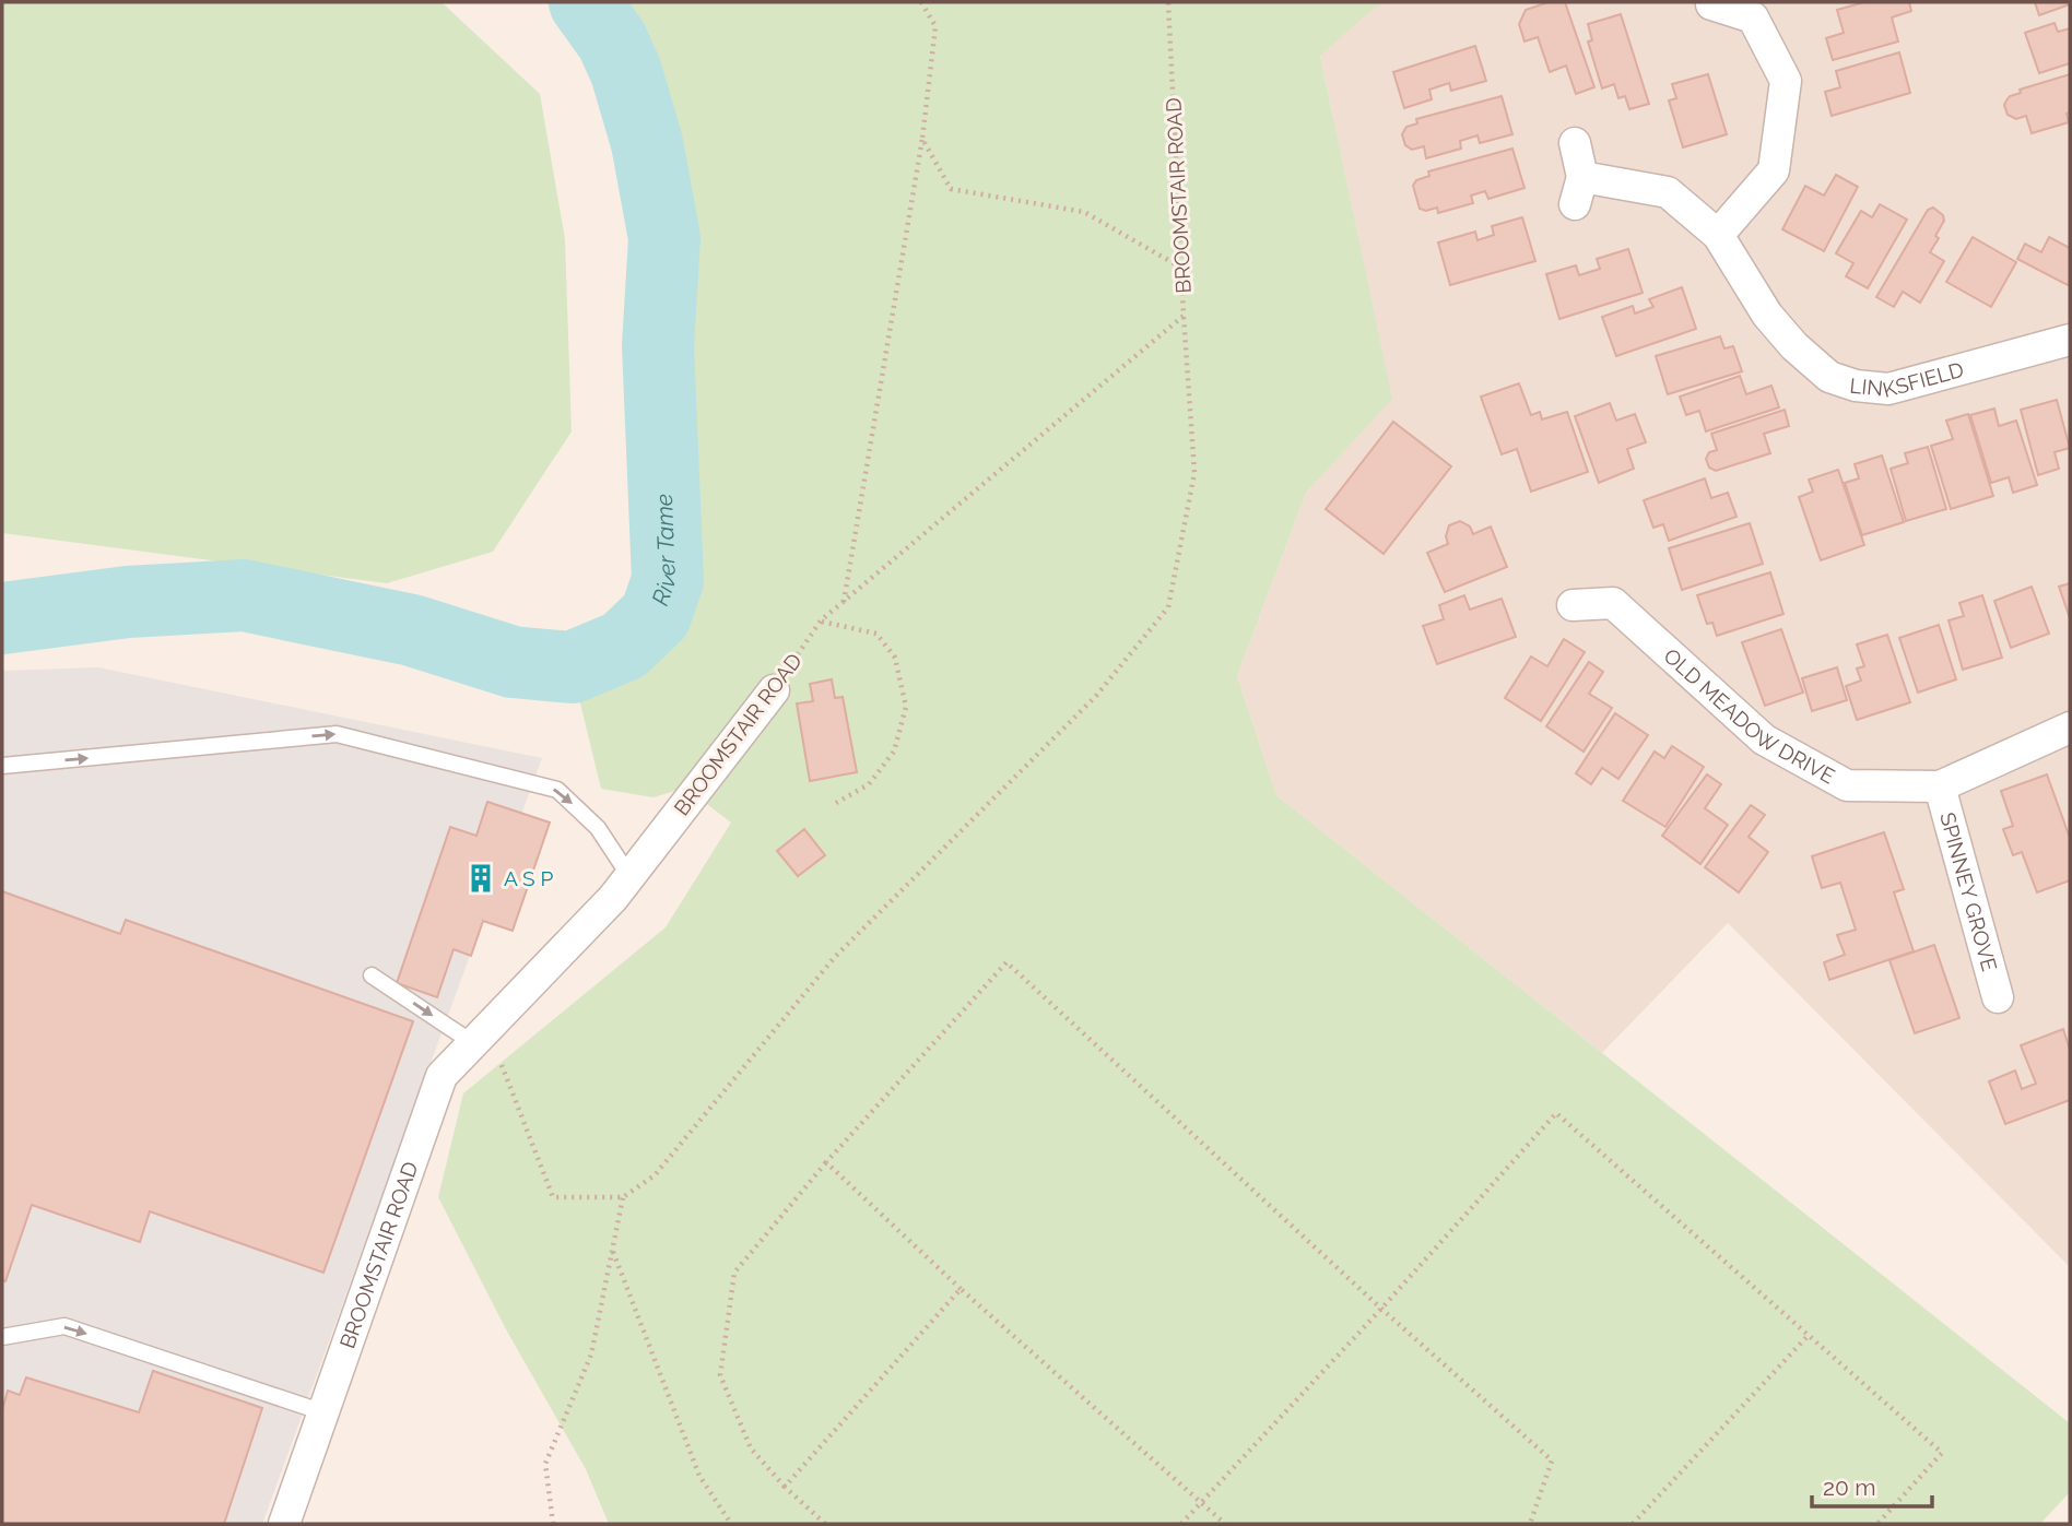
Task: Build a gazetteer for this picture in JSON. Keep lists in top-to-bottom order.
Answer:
{
  "streets": {
    "street": [
      "BROOMSTAIR ROAD",
      "LINKSFIELD",
      "OLD MEADOW DRIVE",
      "SPINNEY GROVE"
    ]
  },
  "crossings": [
    ["OLD MEADOW DRIVE", "SPINNEY GROVE"]
  ],
  "water": ["River Tame"],
  "places": {
    "building": ["A S P"]
  },
  "scale_bar": "20 m"
}
